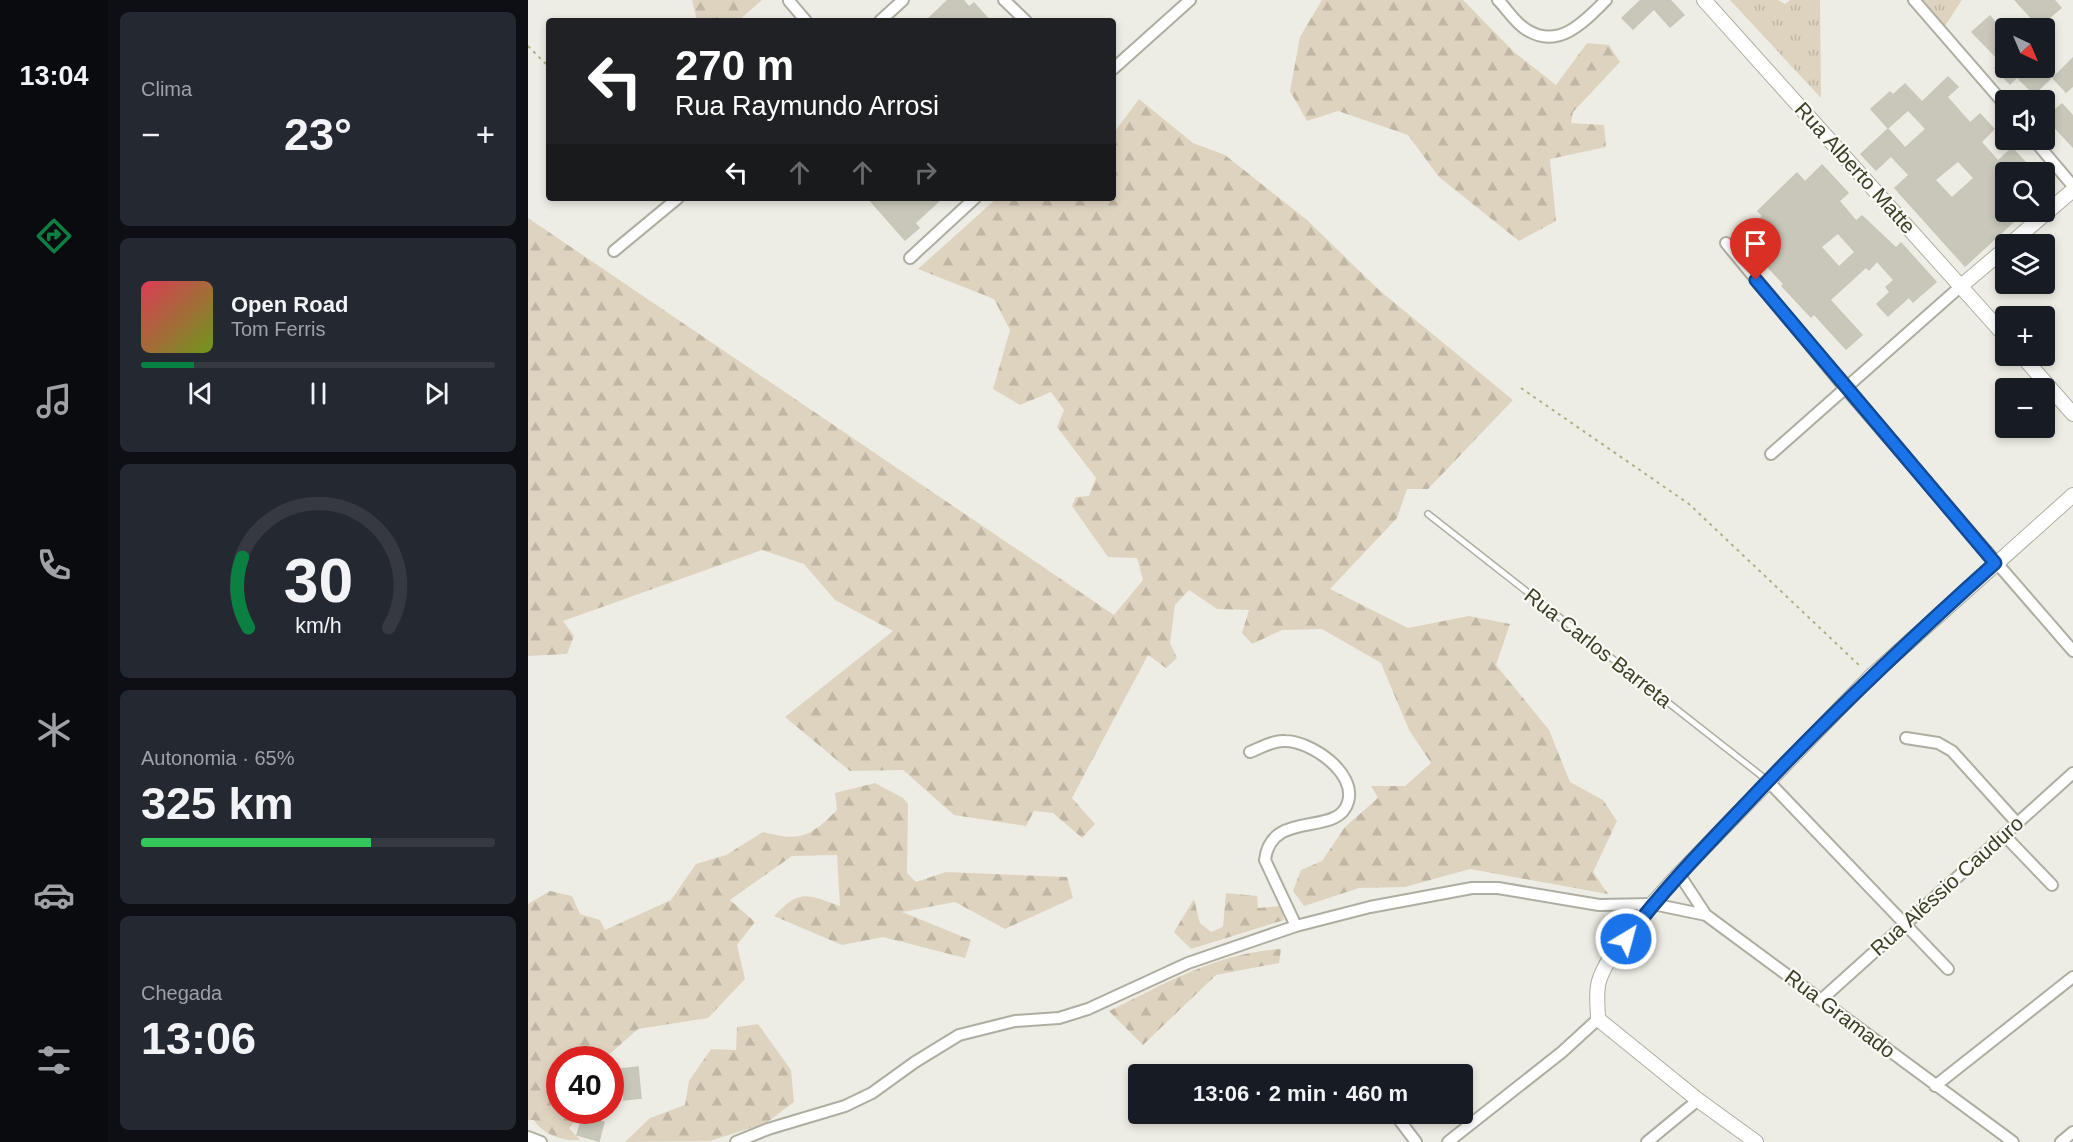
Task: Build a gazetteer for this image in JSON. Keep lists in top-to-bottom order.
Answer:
{
  "streets": {
    "street": ["Rua Alberto Matte", "Rua Aléssio Cauduro", "Rua Gramado"],
    "lane": ["Rua Carlos Barreta"]
  },
  "crossings": [
    ["Rua Aléssio Cauduro", "Rua Gramado"]
  ],
  "north": "bottom right",
  "page": {
    "tabs": "13:04",
    "tile": [
      "Clima",
      ["Autonomia · 65%", "325 km"],
      ["Chegada", "13:06"]
    ],
    "map_buttons": ["+", "−"],
    "turn": ["270 m", "Rua Raymundo Arrosi"],
    "heat": ["−", "23°", "+"],
    "song": ["Open Road", "Tom Ferris"],
    "limit": "40",
    "trip": "13:06 · 2 min · 460 m",
    "gauge": ["30", "km/h"]
  }
}
